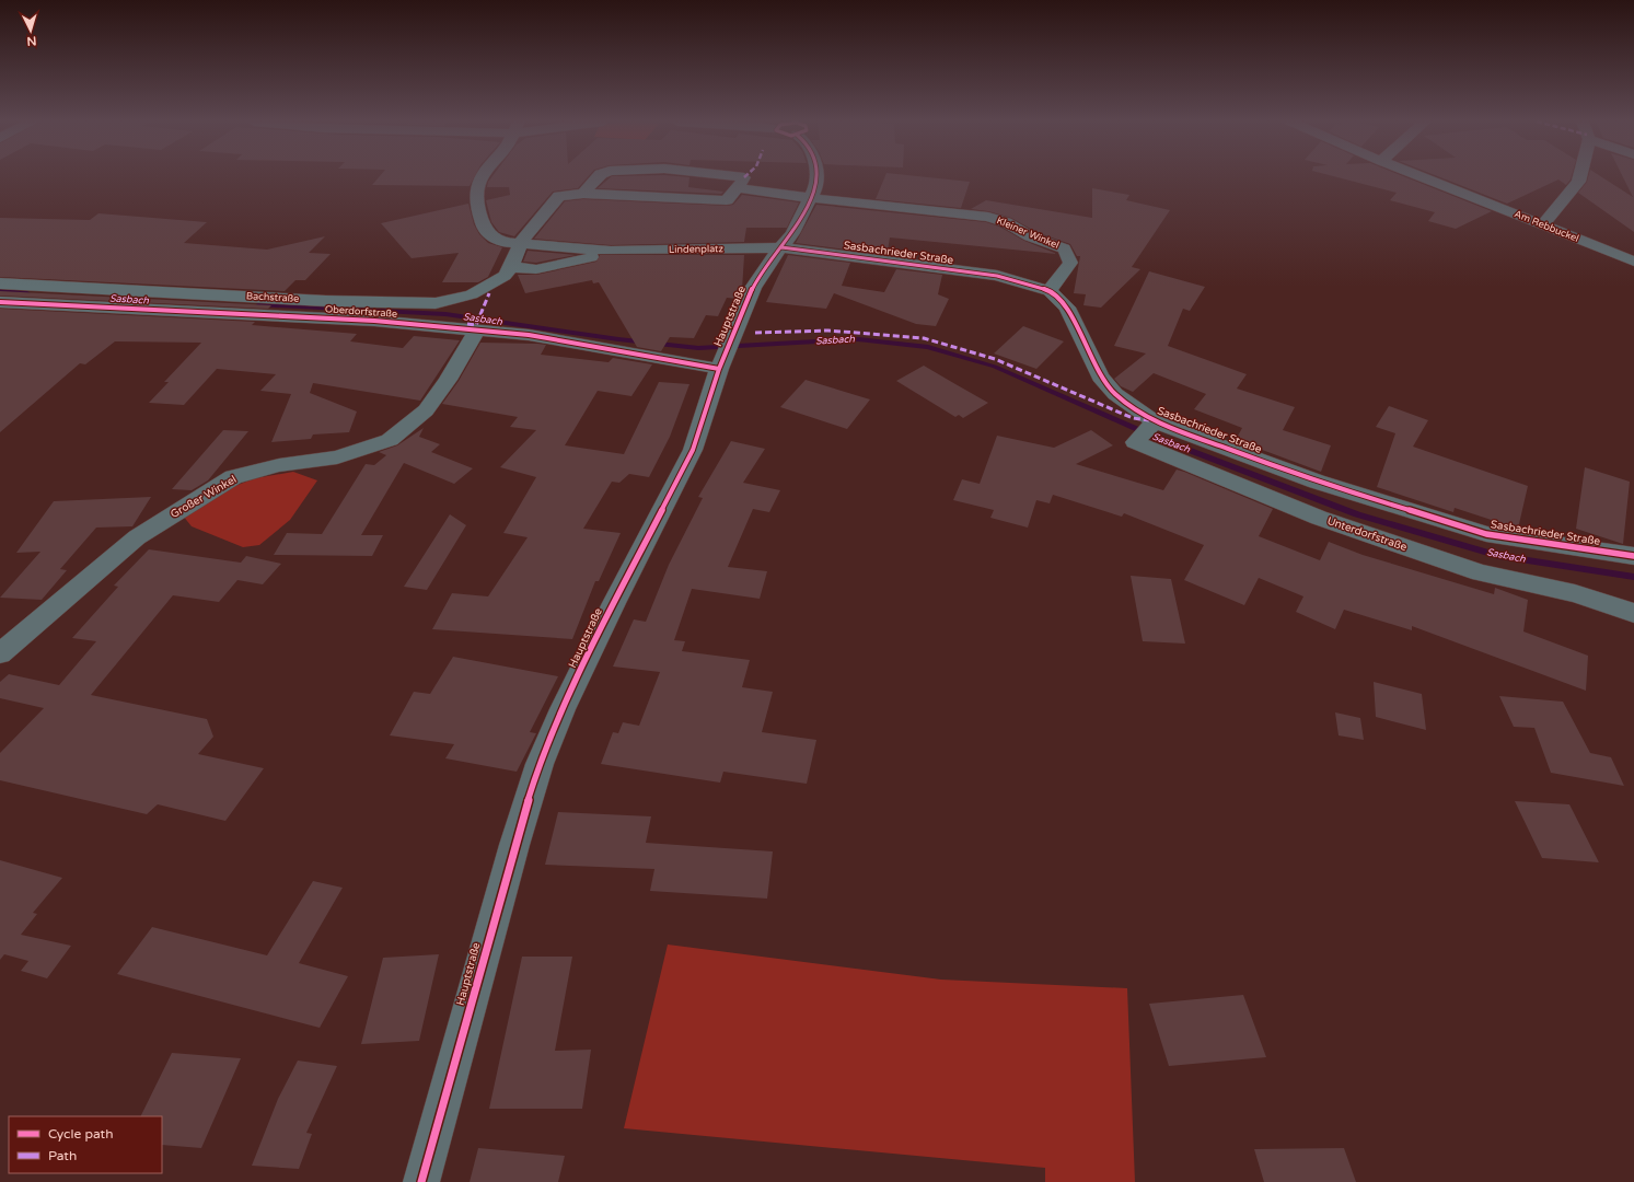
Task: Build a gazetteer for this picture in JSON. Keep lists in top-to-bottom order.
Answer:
{
  "streets": {
    "street": [
      "Am Rebbuckel",
      "Kleiner Winkel",
      "Lindenplatz",
      "Sasbachrieder Straße",
      "Bachstraße",
      "Oberdorfstraße",
      "Hauptstraße",
      "Großer Winkel",
      "Unterdorfstraße"
    ]
  },
  "crossings": [
    ["Kleiner Winkel", "Sasbachrieder Straße"],
    ["Kleiner Winkel", "Hauptstraße"],
    ["Lindenplatz", "Sasbachrieder Straße"],
    ["Lindenplatz", "Bachstraße"],
    ["Lindenplatz", "Hauptstraße"],
    ["Sasbachrieder Straße", "Hauptstraße"],
    ["Sasbachrieder Straße", "Unterdorfstraße"],
    ["Oberdorfstraße", "Hauptstraße"],
    ["Oberdorfstraße", "Großer Winkel"]
  ],
  "water": ["Sasbach"],
  "legend": ["Cycle path", "Path"],
  "north": "bottom"
}
